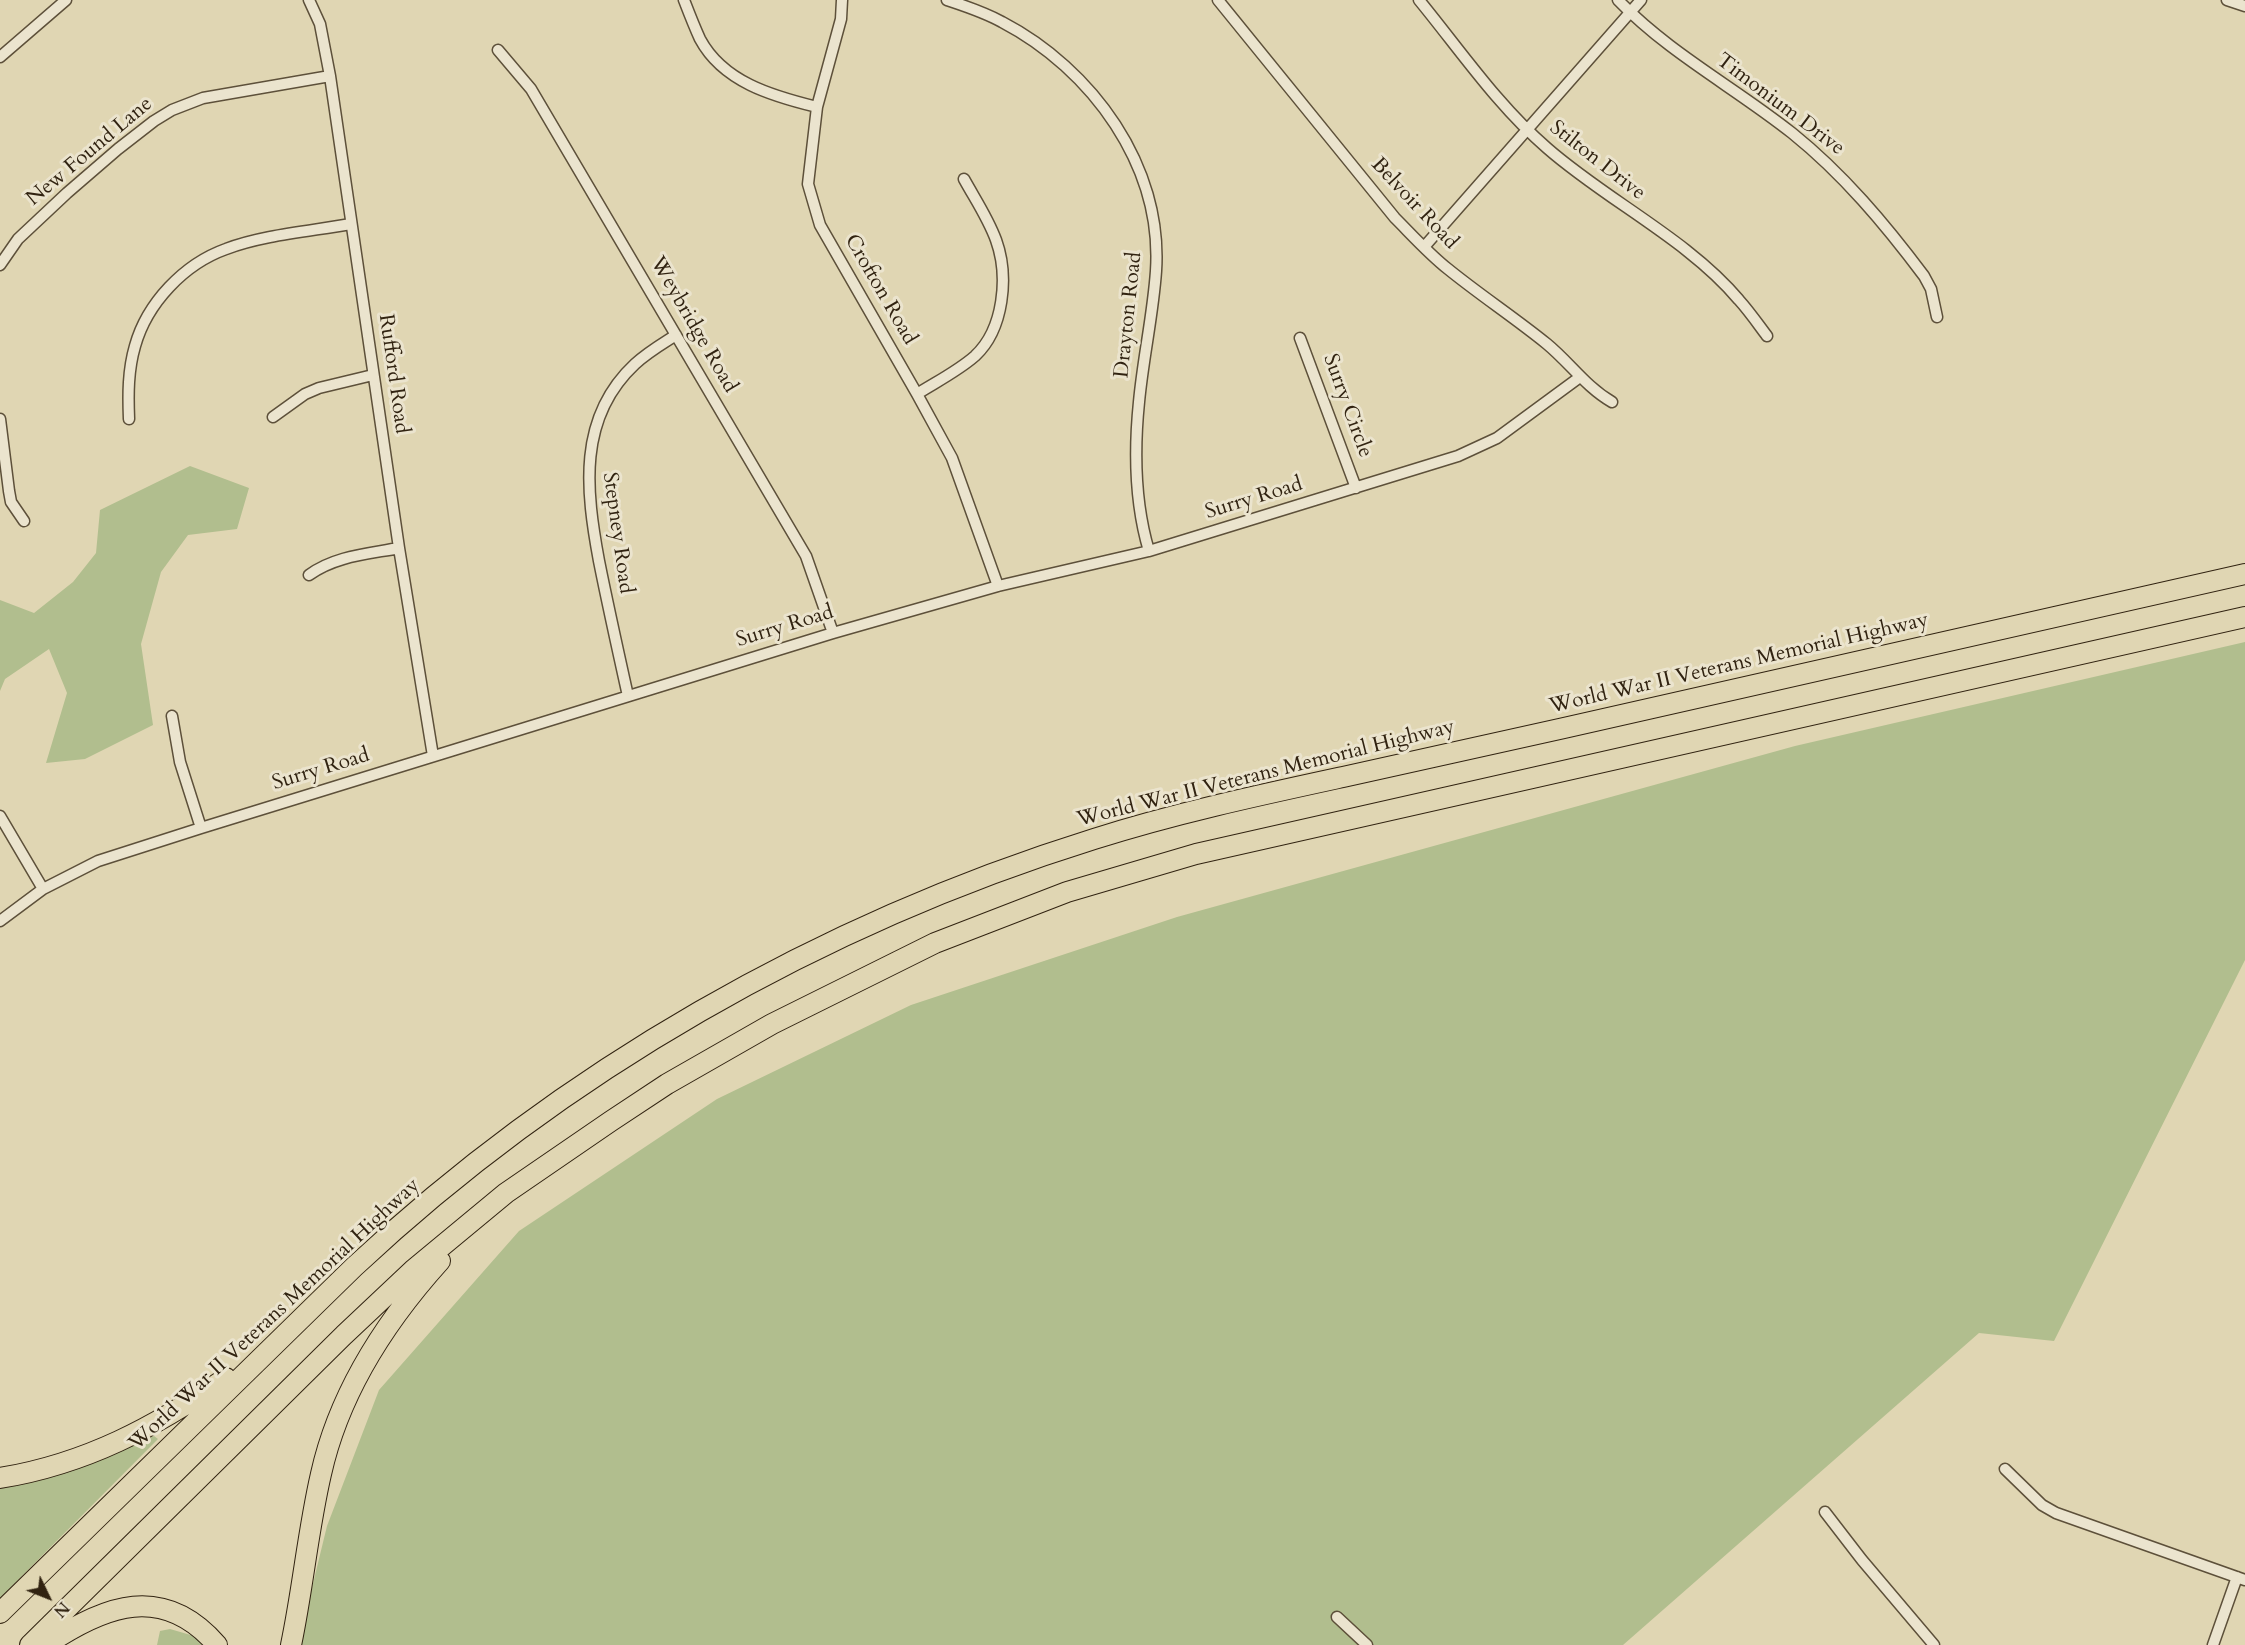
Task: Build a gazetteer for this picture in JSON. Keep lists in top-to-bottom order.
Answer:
{
  "streets": {
    "highway": ["World War II Veterans Memorial Highway"],
    "street": [
      "Timonium Drive",
      "New Found Lane",
      "Stilton Drive",
      "Belvoir Road",
      "Crofton Road",
      "Drayton Road",
      "Weybridge Road",
      "Rufford Road",
      "Surry Circle",
      "Surry Road",
      "Stepney Road"
    ]
  },
  "crossings": [
    ["New Found Lane", "Rufford Road"],
    ["Belvoir Road", "Surry Road"],
    ["Crofton Road", "Surry Road"],
    ["Drayton Road", "Surry Road"],
    ["Weybridge Road", "Surry Road"],
    ["Weybridge Road", "Stepney Road"],
    ["Rufford Road", "Surry Road"],
    ["Surry Circle", "Surry Road"],
    ["Surry Road", "Stepney Road"]
  ],
  "north": "bottom right"
}
